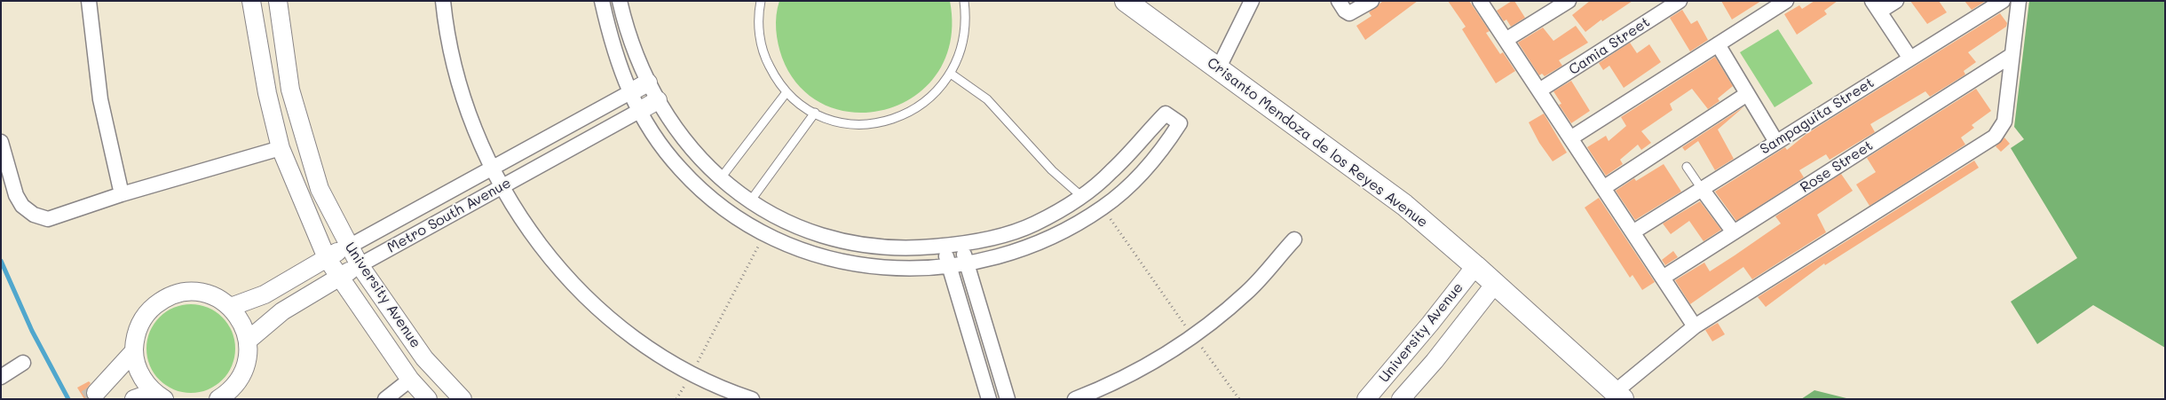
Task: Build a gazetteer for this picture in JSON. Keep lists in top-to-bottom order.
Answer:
{
  "streets": {
    "main road": ["Crisanto Mendoza de los Reyes Avenue"],
    "street": [
      "Camia Street",
      "Sampaguita Street",
      "Rose Street",
      "Metro South Avenue",
      "University Avenue"
    ]
  },
  "crossings": [
    ["Crisanto Mendoza de los Reyes Avenue", "University Avenue"],
    ["Metro South Avenue", "University Avenue"]
  ]
}
